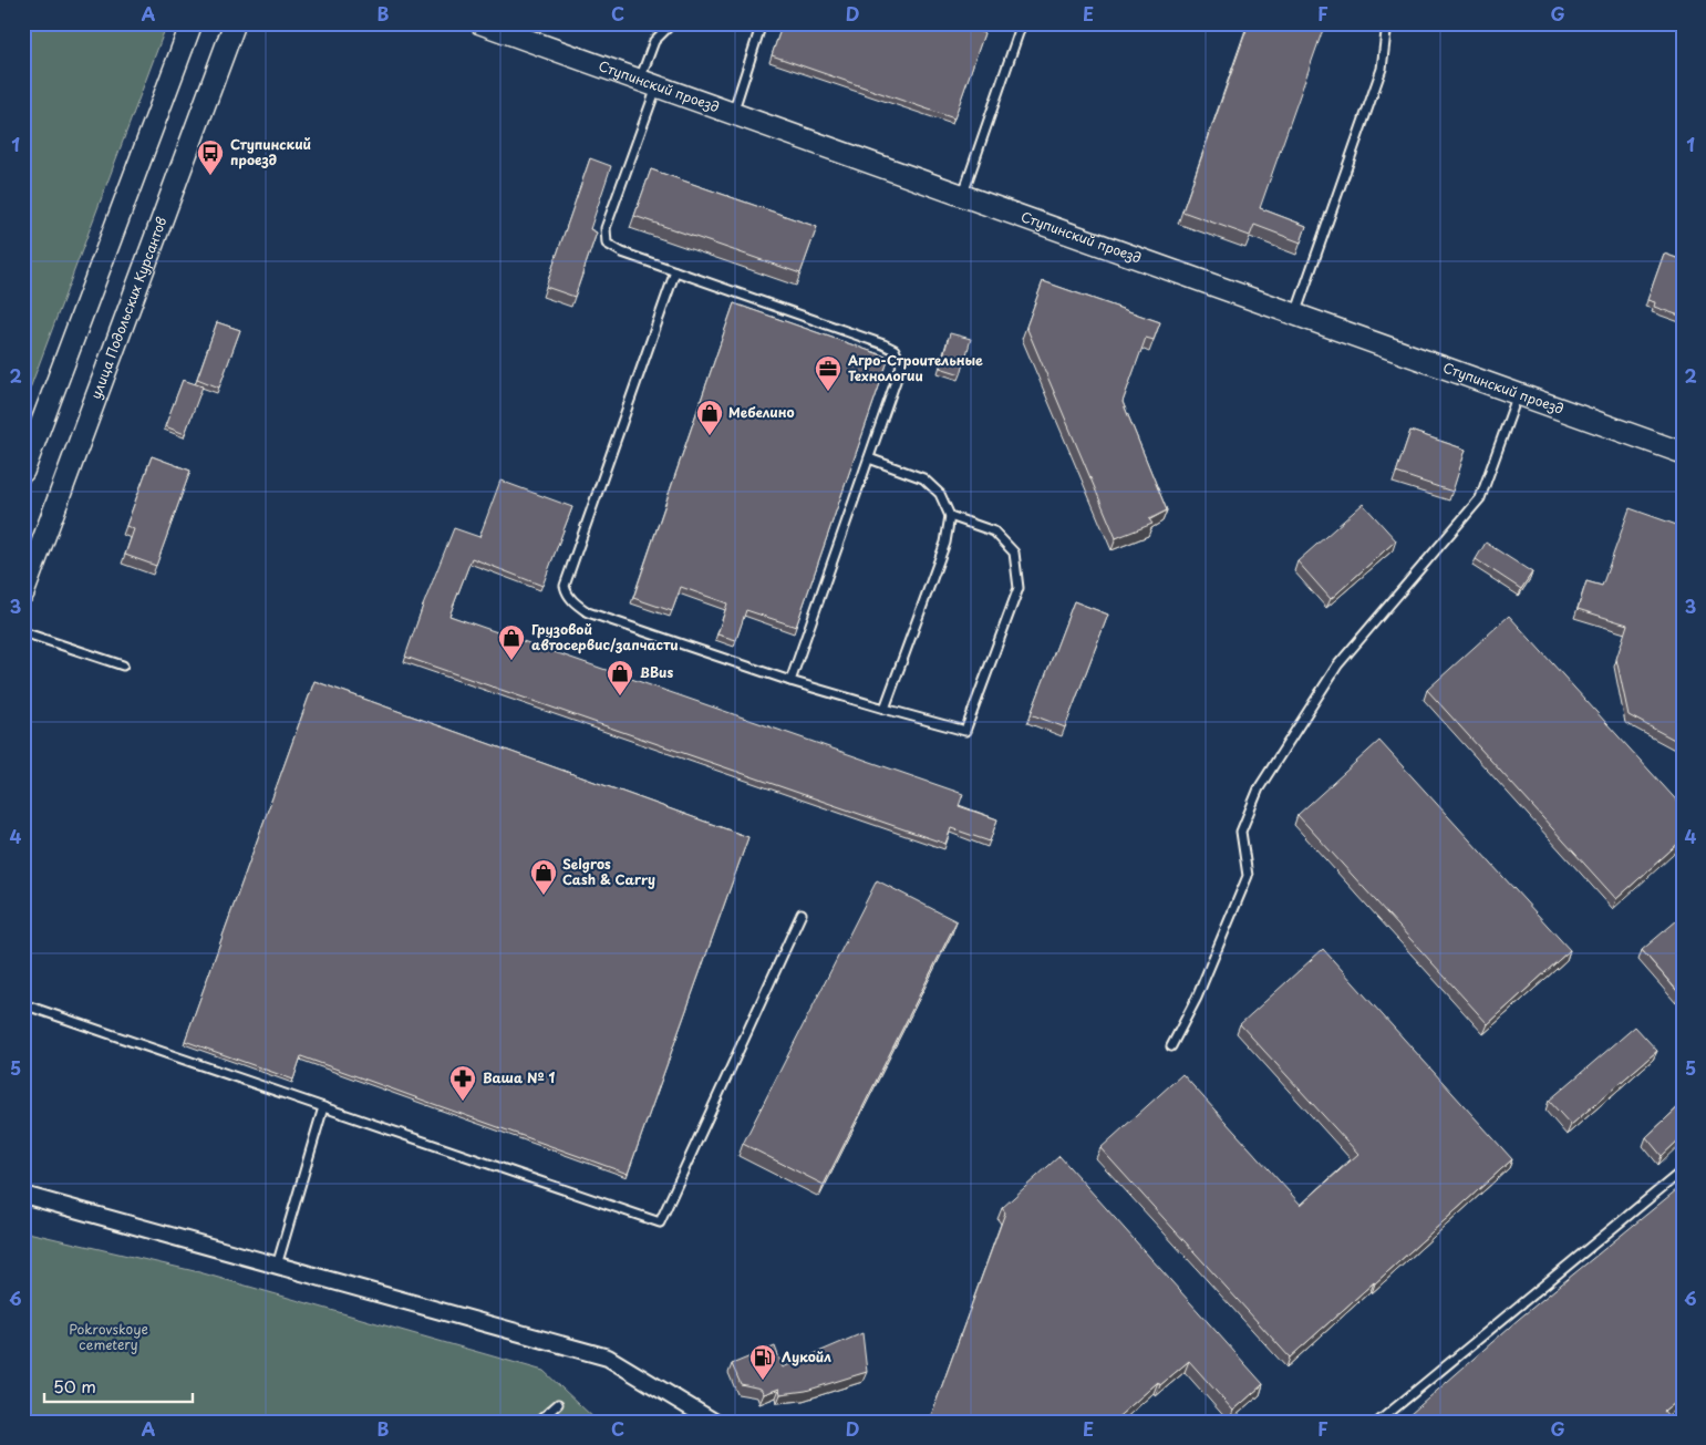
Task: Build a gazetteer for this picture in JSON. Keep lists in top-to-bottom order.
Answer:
{
  "streets": {
    "street": ["Ступинский проезд", "улица Подольских Курсантов"]
  },
  "parks": ["Pokrovskoye cemetery"],
  "places": {
    "bus stop": ["Ступинский проезд"],
    "office": ["Агро-Строительные Технологии"],
    "shop": [
      "Мебелино",
      "Грузовой автосервис/запчасти",
      "BBus",
      "Selgros Cash & Carry"
    ],
    "pharmacy": ["Ваша № 1"],
    "fuel station": ["Лукойл"]
  },
  "scale_bar": "50 m",
  "grid": {
    "columns": [
      "A",
      "B",
      "C",
      "D",
      "E",
      "F",
      "G"
    ],
    "rows": [
      "1",
      "2",
      "3",
      "4",
      "5",
      "6"
    ]
  }
}
